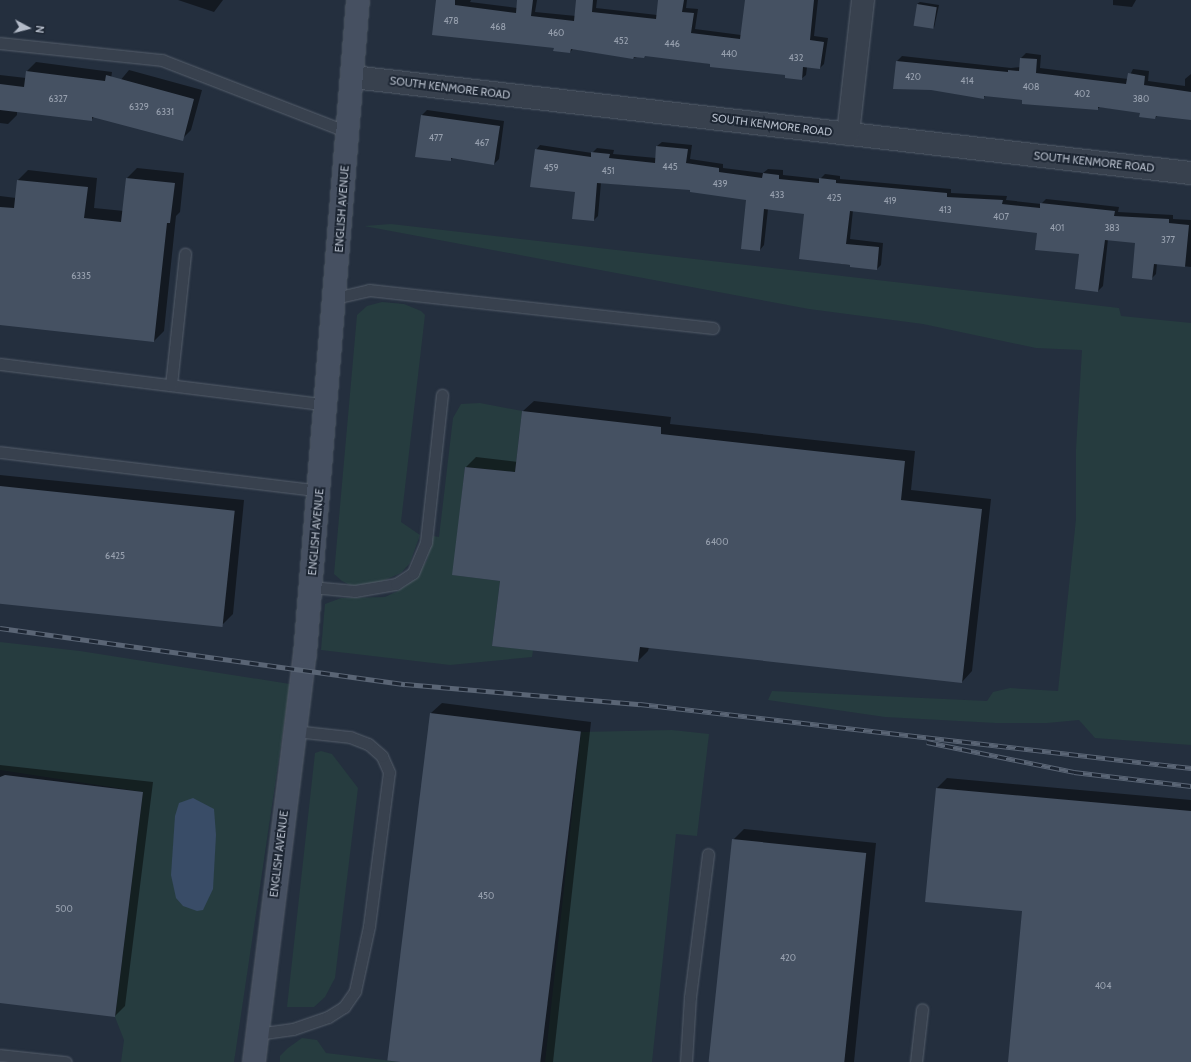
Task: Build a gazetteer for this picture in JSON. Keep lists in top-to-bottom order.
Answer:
{
  "streets": {
    "street": ["SOUTH KENMORE ROAD", "ENGLISH AVENUE"]
  },
  "crossings": [
    ["SOUTH KENMORE ROAD", "ENGLISH AVENUE"]
  ],
  "house_numbers": [
    "478",
    "468",
    "460",
    "452",
    "446",
    "440",
    "432",
    "420",
    "414",
    "408",
    "402",
    "6327",
    "380",
    "6329",
    "6331",
    "477",
    "467",
    "445",
    "459",
    "451",
    "439",
    "433",
    "425",
    "419",
    "413",
    "407",
    "401",
    "383",
    "377",
    "6335",
    "6400",
    "6425",
    "450",
    "500",
    "420",
    "404"
  ],
  "north": "right"
}
